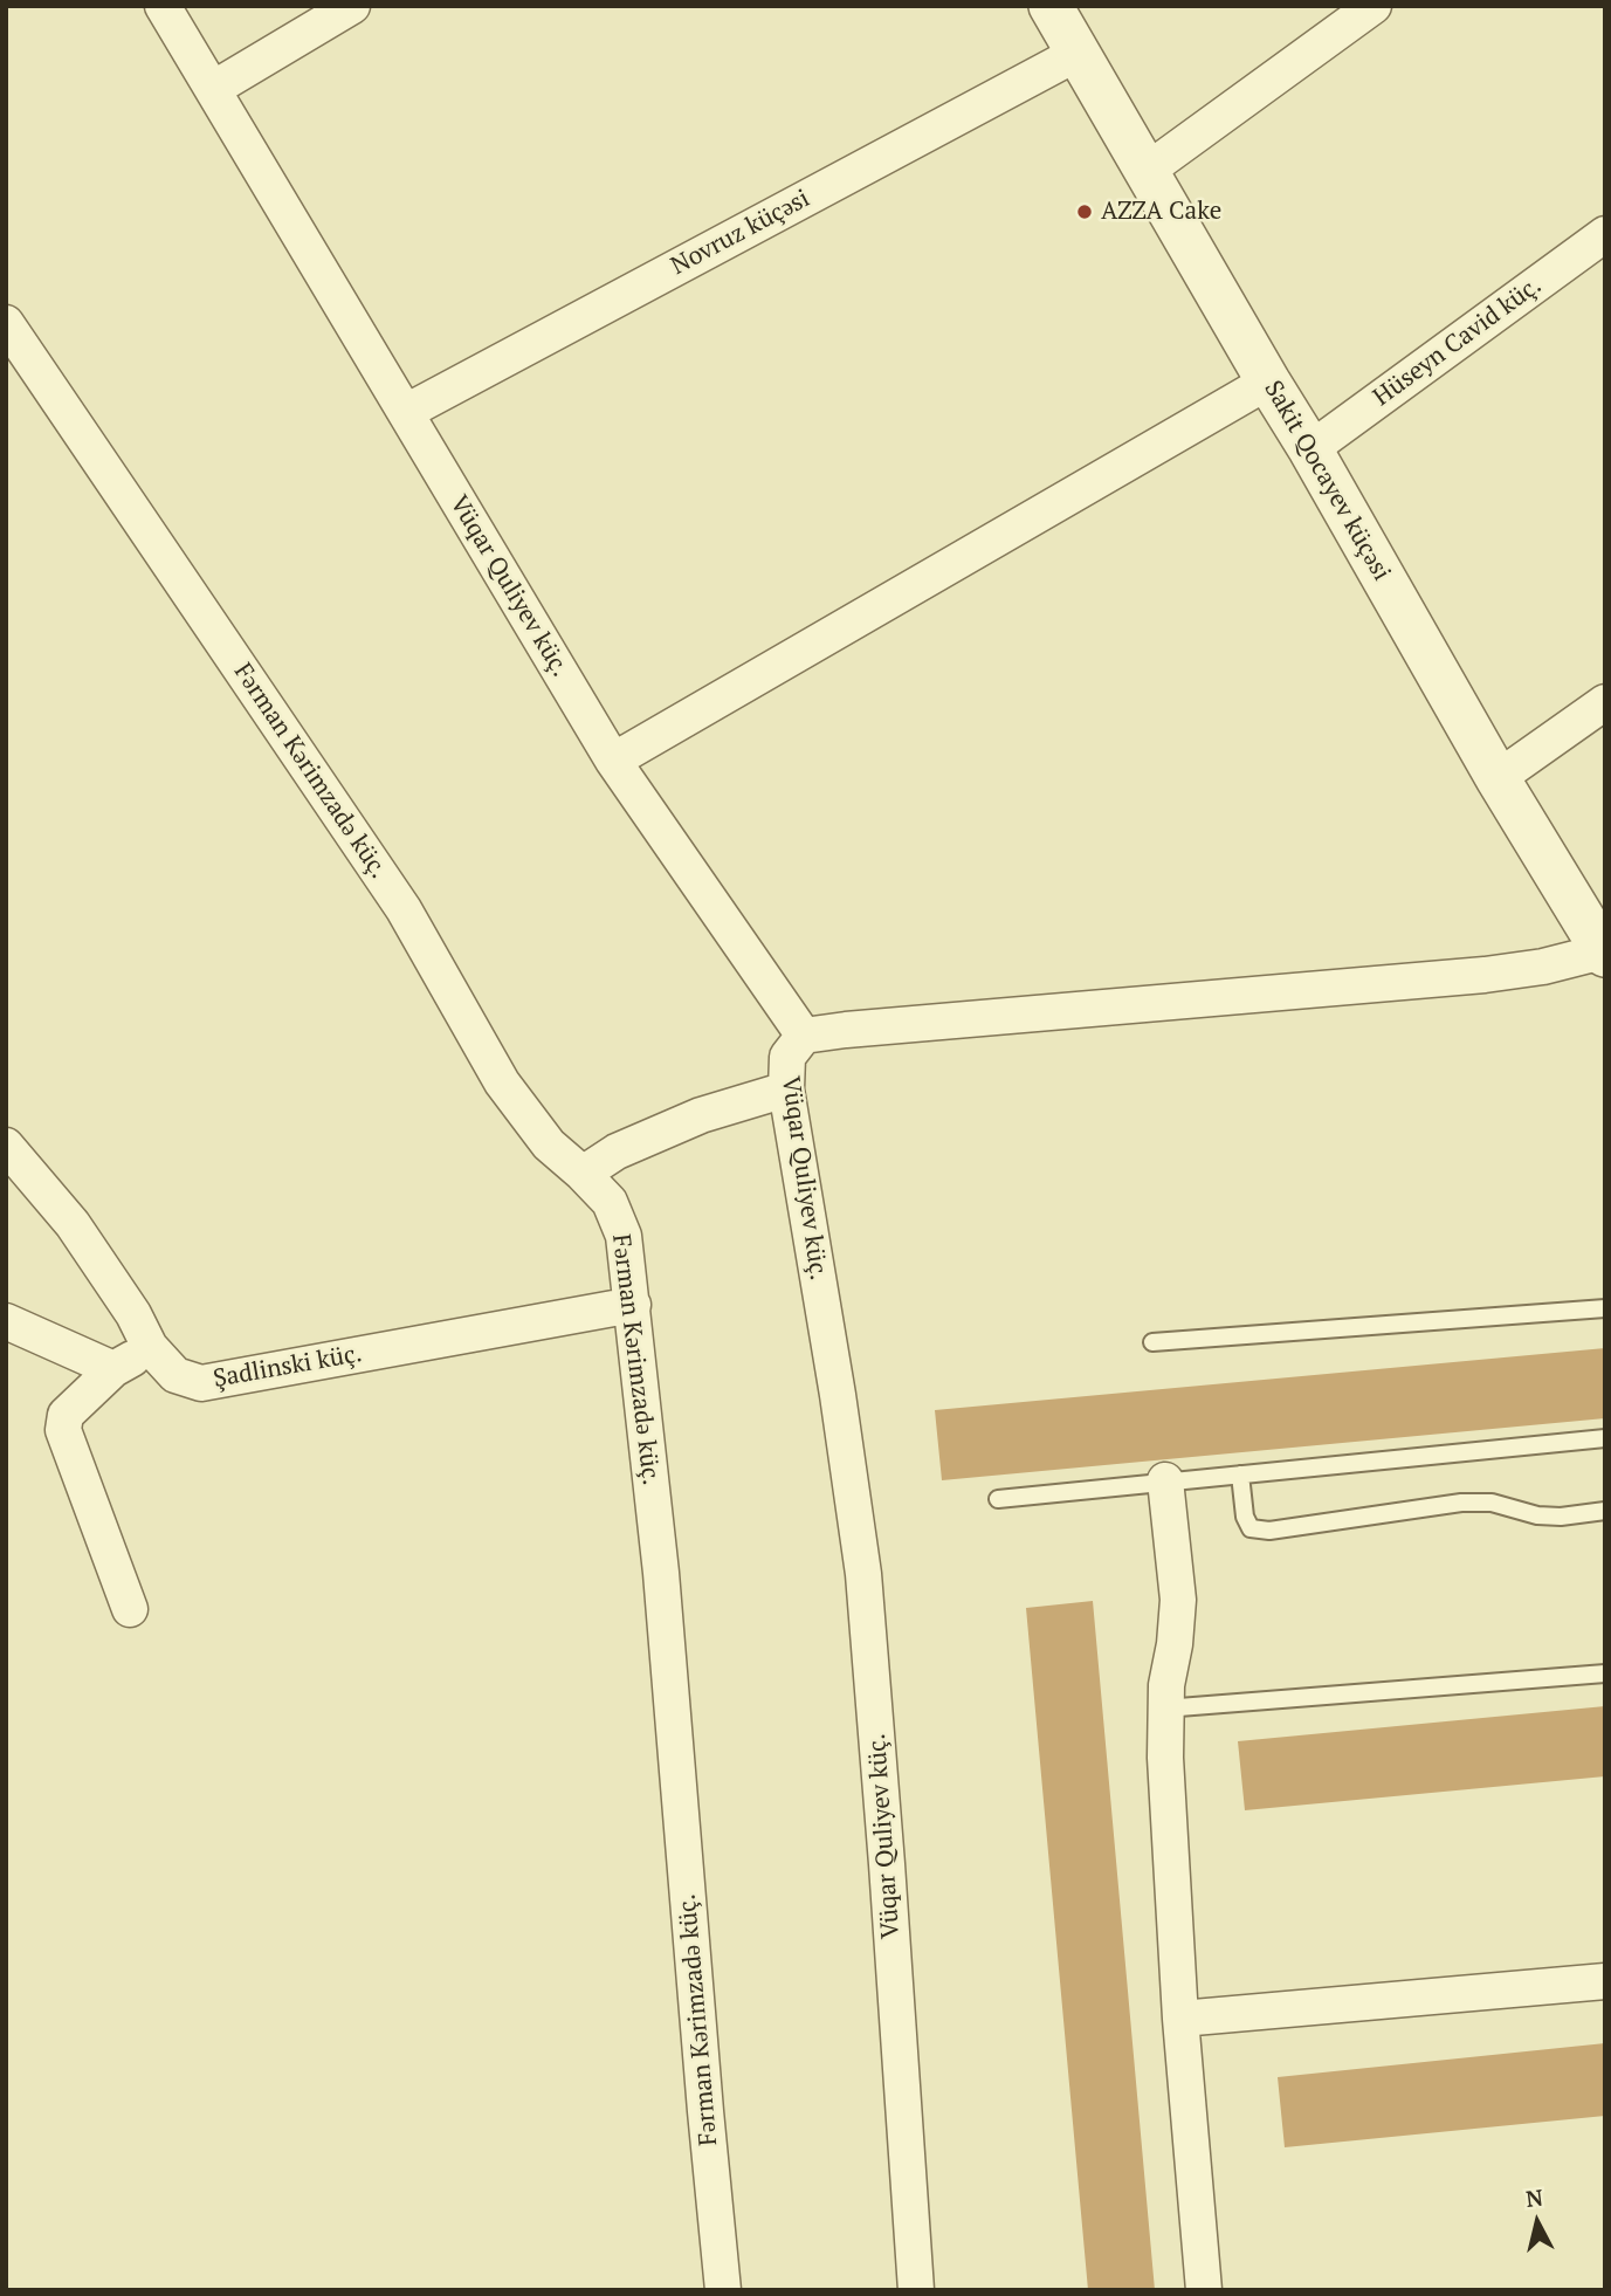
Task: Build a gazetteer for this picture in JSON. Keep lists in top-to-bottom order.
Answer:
{
  "streets": {
    "street": [
      "Novruz küçəsi",
      "Hüseyn Cavid küç.",
      "Sakit Qocayev küçəsi",
      "Vüqar Quliyev küç.",
      "Fərman Kərimzadə küç.",
      "Şadlinski küç."
    ]
  },
  "crossings": [
    ["Novruz küçəsi", "Sakit Qocayev küçəsi"],
    ["Novruz küçəsi", "Vüqar Quliyev küç."],
    ["Hüseyn Cavid küç.", "Sakit Qocayev küçəsi"],
    ["Fərman Kərimzadə küç.", "Şadlinski küç."]
  ],
  "places": ["AZZA Cake"],
  "north": "top"
}
